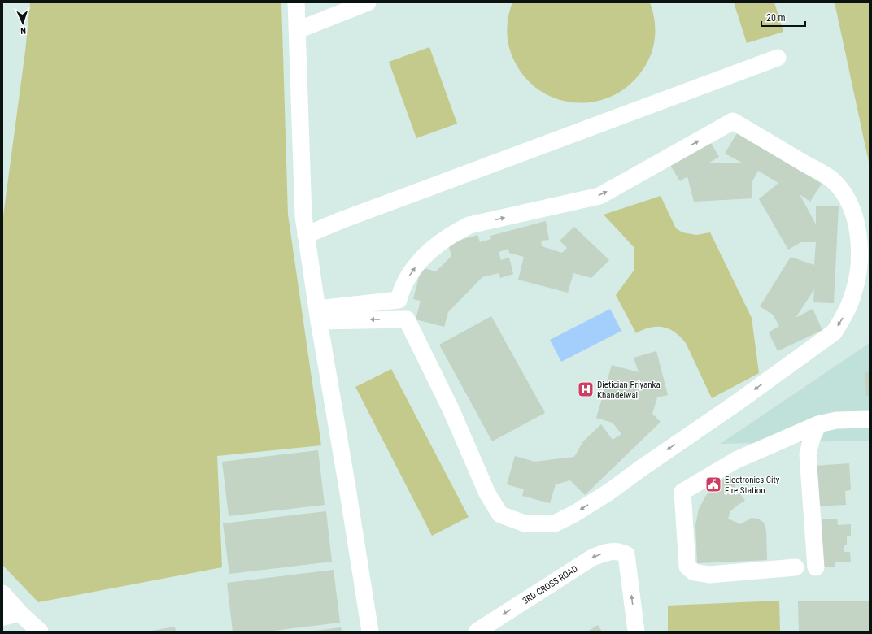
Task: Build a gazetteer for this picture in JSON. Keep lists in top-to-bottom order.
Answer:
{
  "streets": {
    "street": ["3RD CROSS ROAD"]
  },
  "places": {
    "hospital": ["Dietician Priyanka Khandelwal"],
    "public building": ["Electronics City Fire Station"]
  },
  "scale_bar": "20 m",
  "north": "bottom"
}
